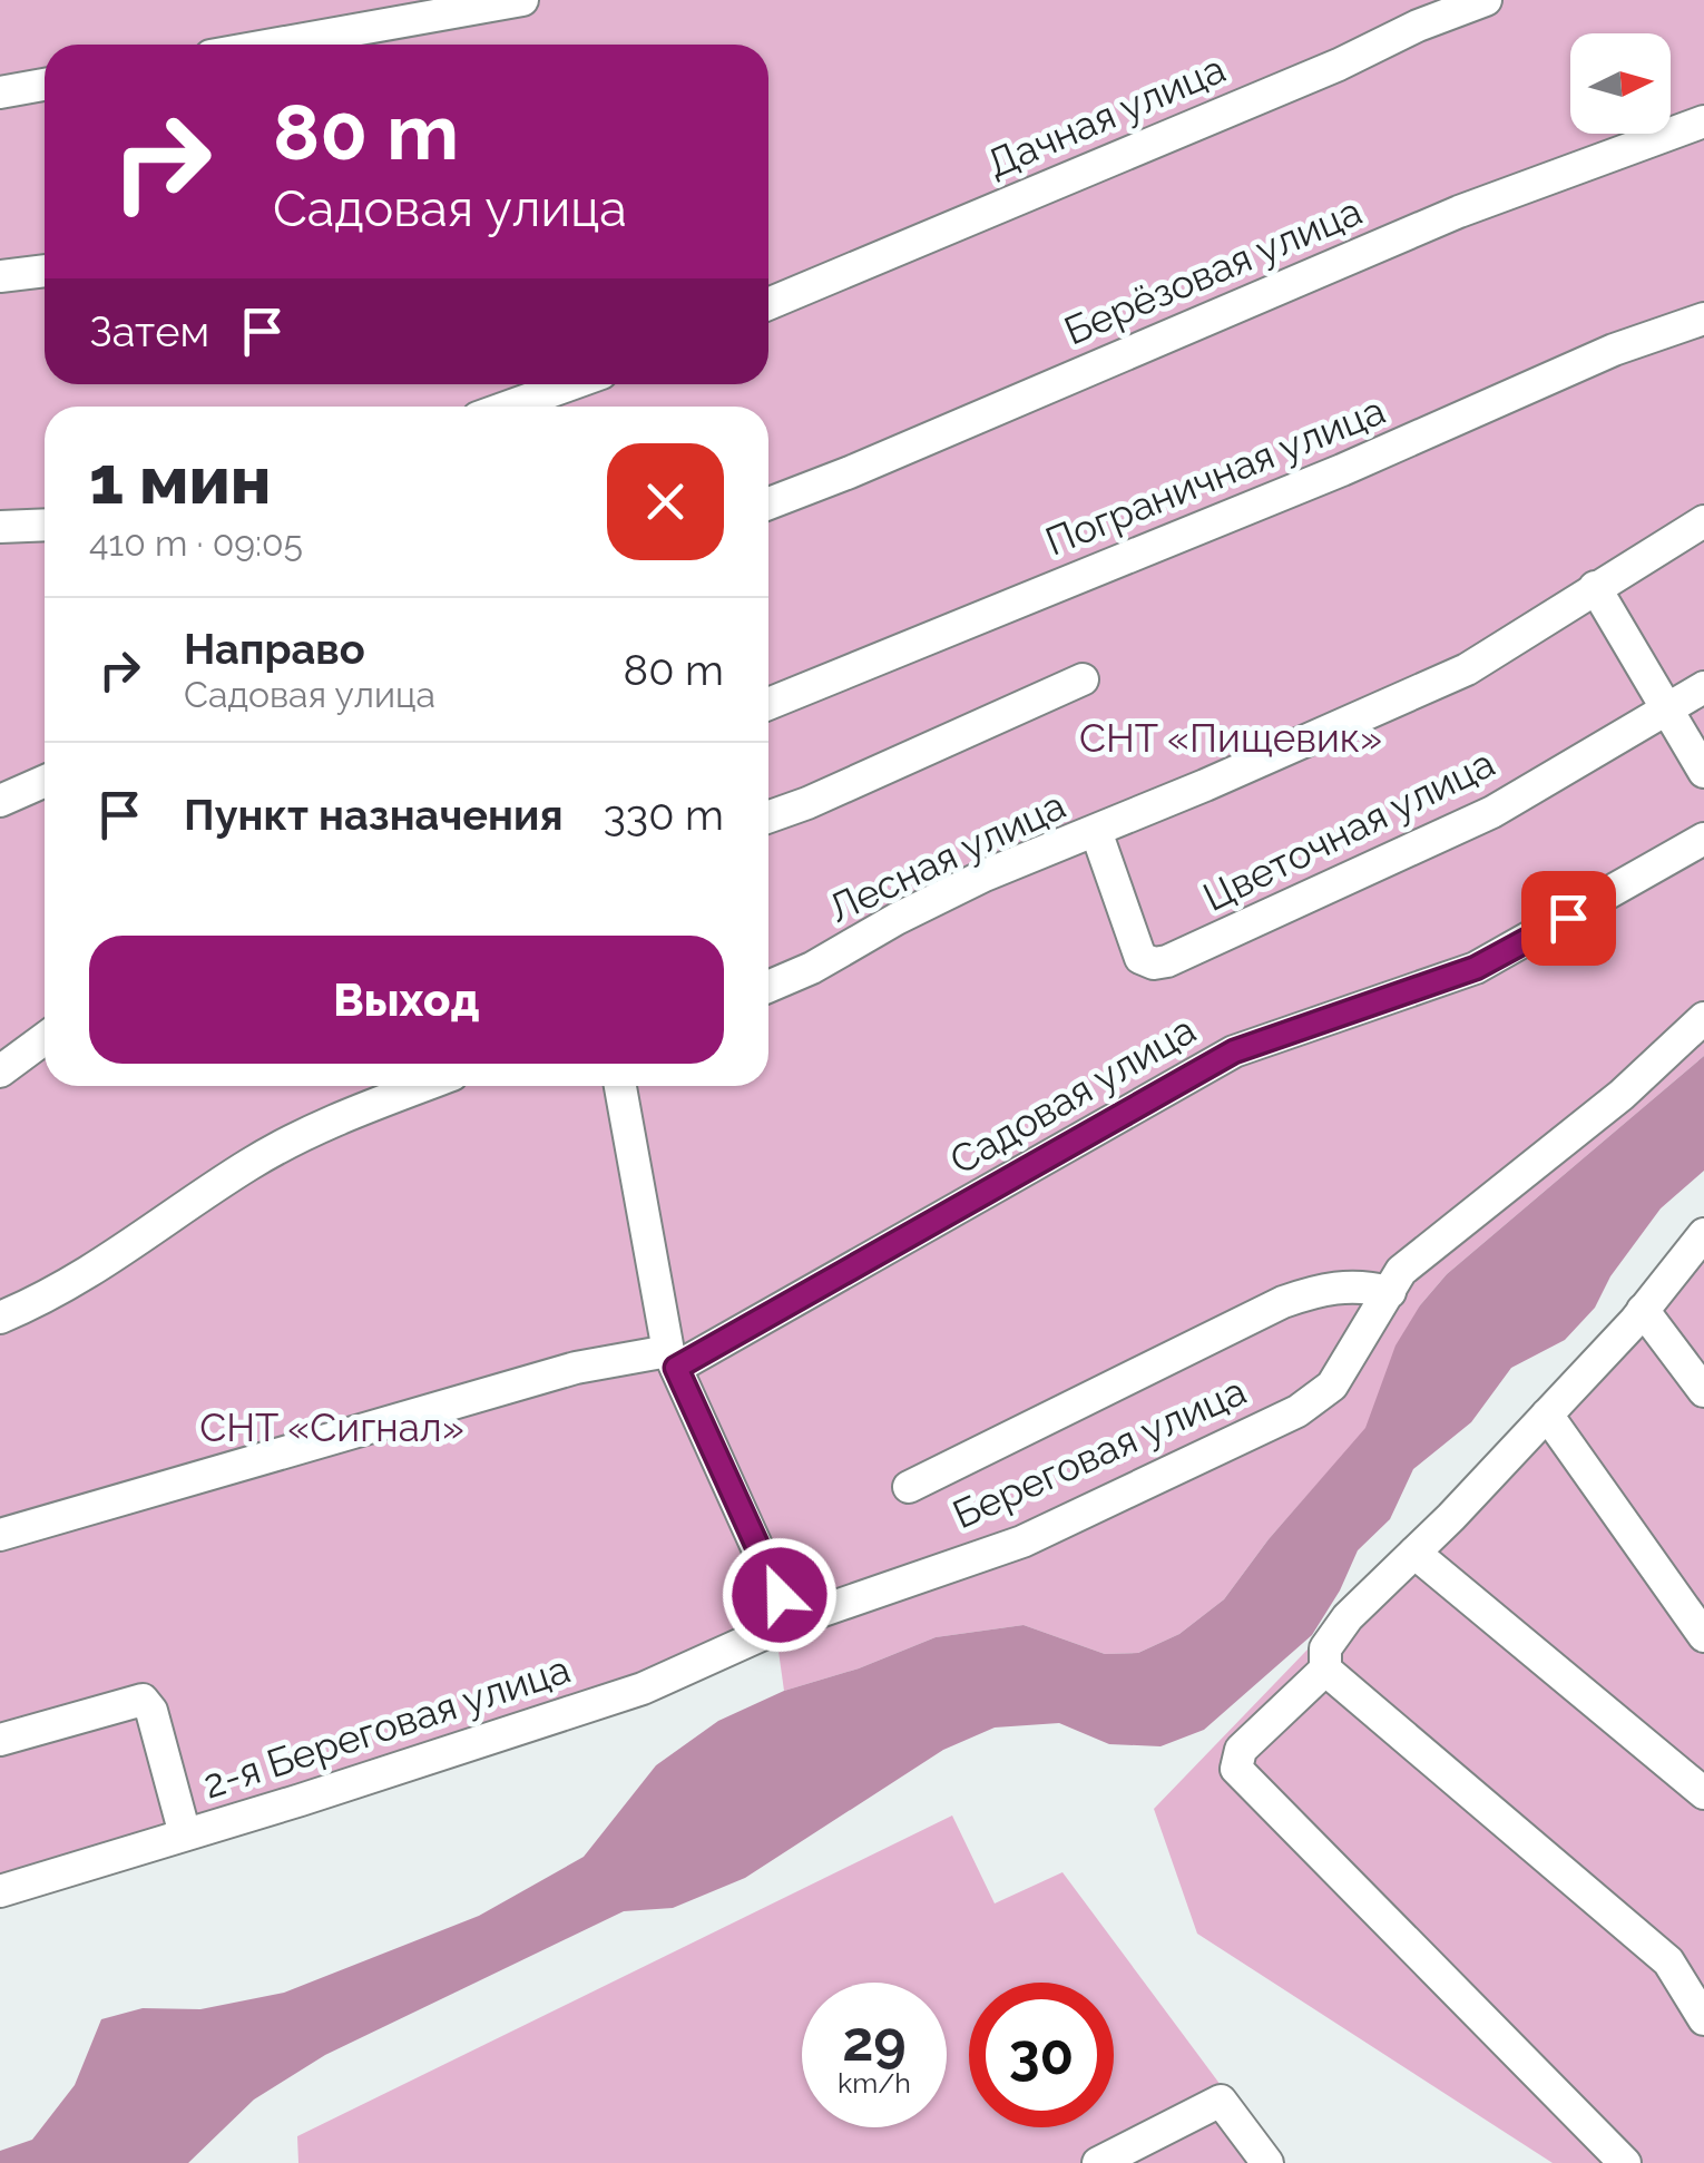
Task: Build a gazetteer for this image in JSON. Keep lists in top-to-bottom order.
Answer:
{
  "streets": {
    "street": [
      "Дачная улица",
      "Берёзовая улица",
      "Пограничная улица",
      "Цветочная улица",
      "Лесная улица",
      "Садовая улица",
      "Береговая улица",
      "2-я Береговая улица"
    ]
  },
  "crossings": [
    ["Цветочная улица", "Лесная улица"],
    ["Береговая улица", "2-я Береговая улица"]
  ],
  "parks": ["СНТ «Пищевик»", "СНТ «Сигнал»"],
  "north": "right",
  "page": {
    "turn": ["80 m", "Садовая улица"],
    "then": "Затем",
    "heading": ["1 мин", "410 m · 09:05"],
    "list": [
      {
        "name": "Направо",
        "note": "Садовая улица",
        "value": "80 m"
      },
      {
        "name": "Пункт назначения",
        "value": "330 m"
      }
    ],
    "buttons": "Выход",
    "speed": "29 km/h",
    "limit": "30"
  }
}
